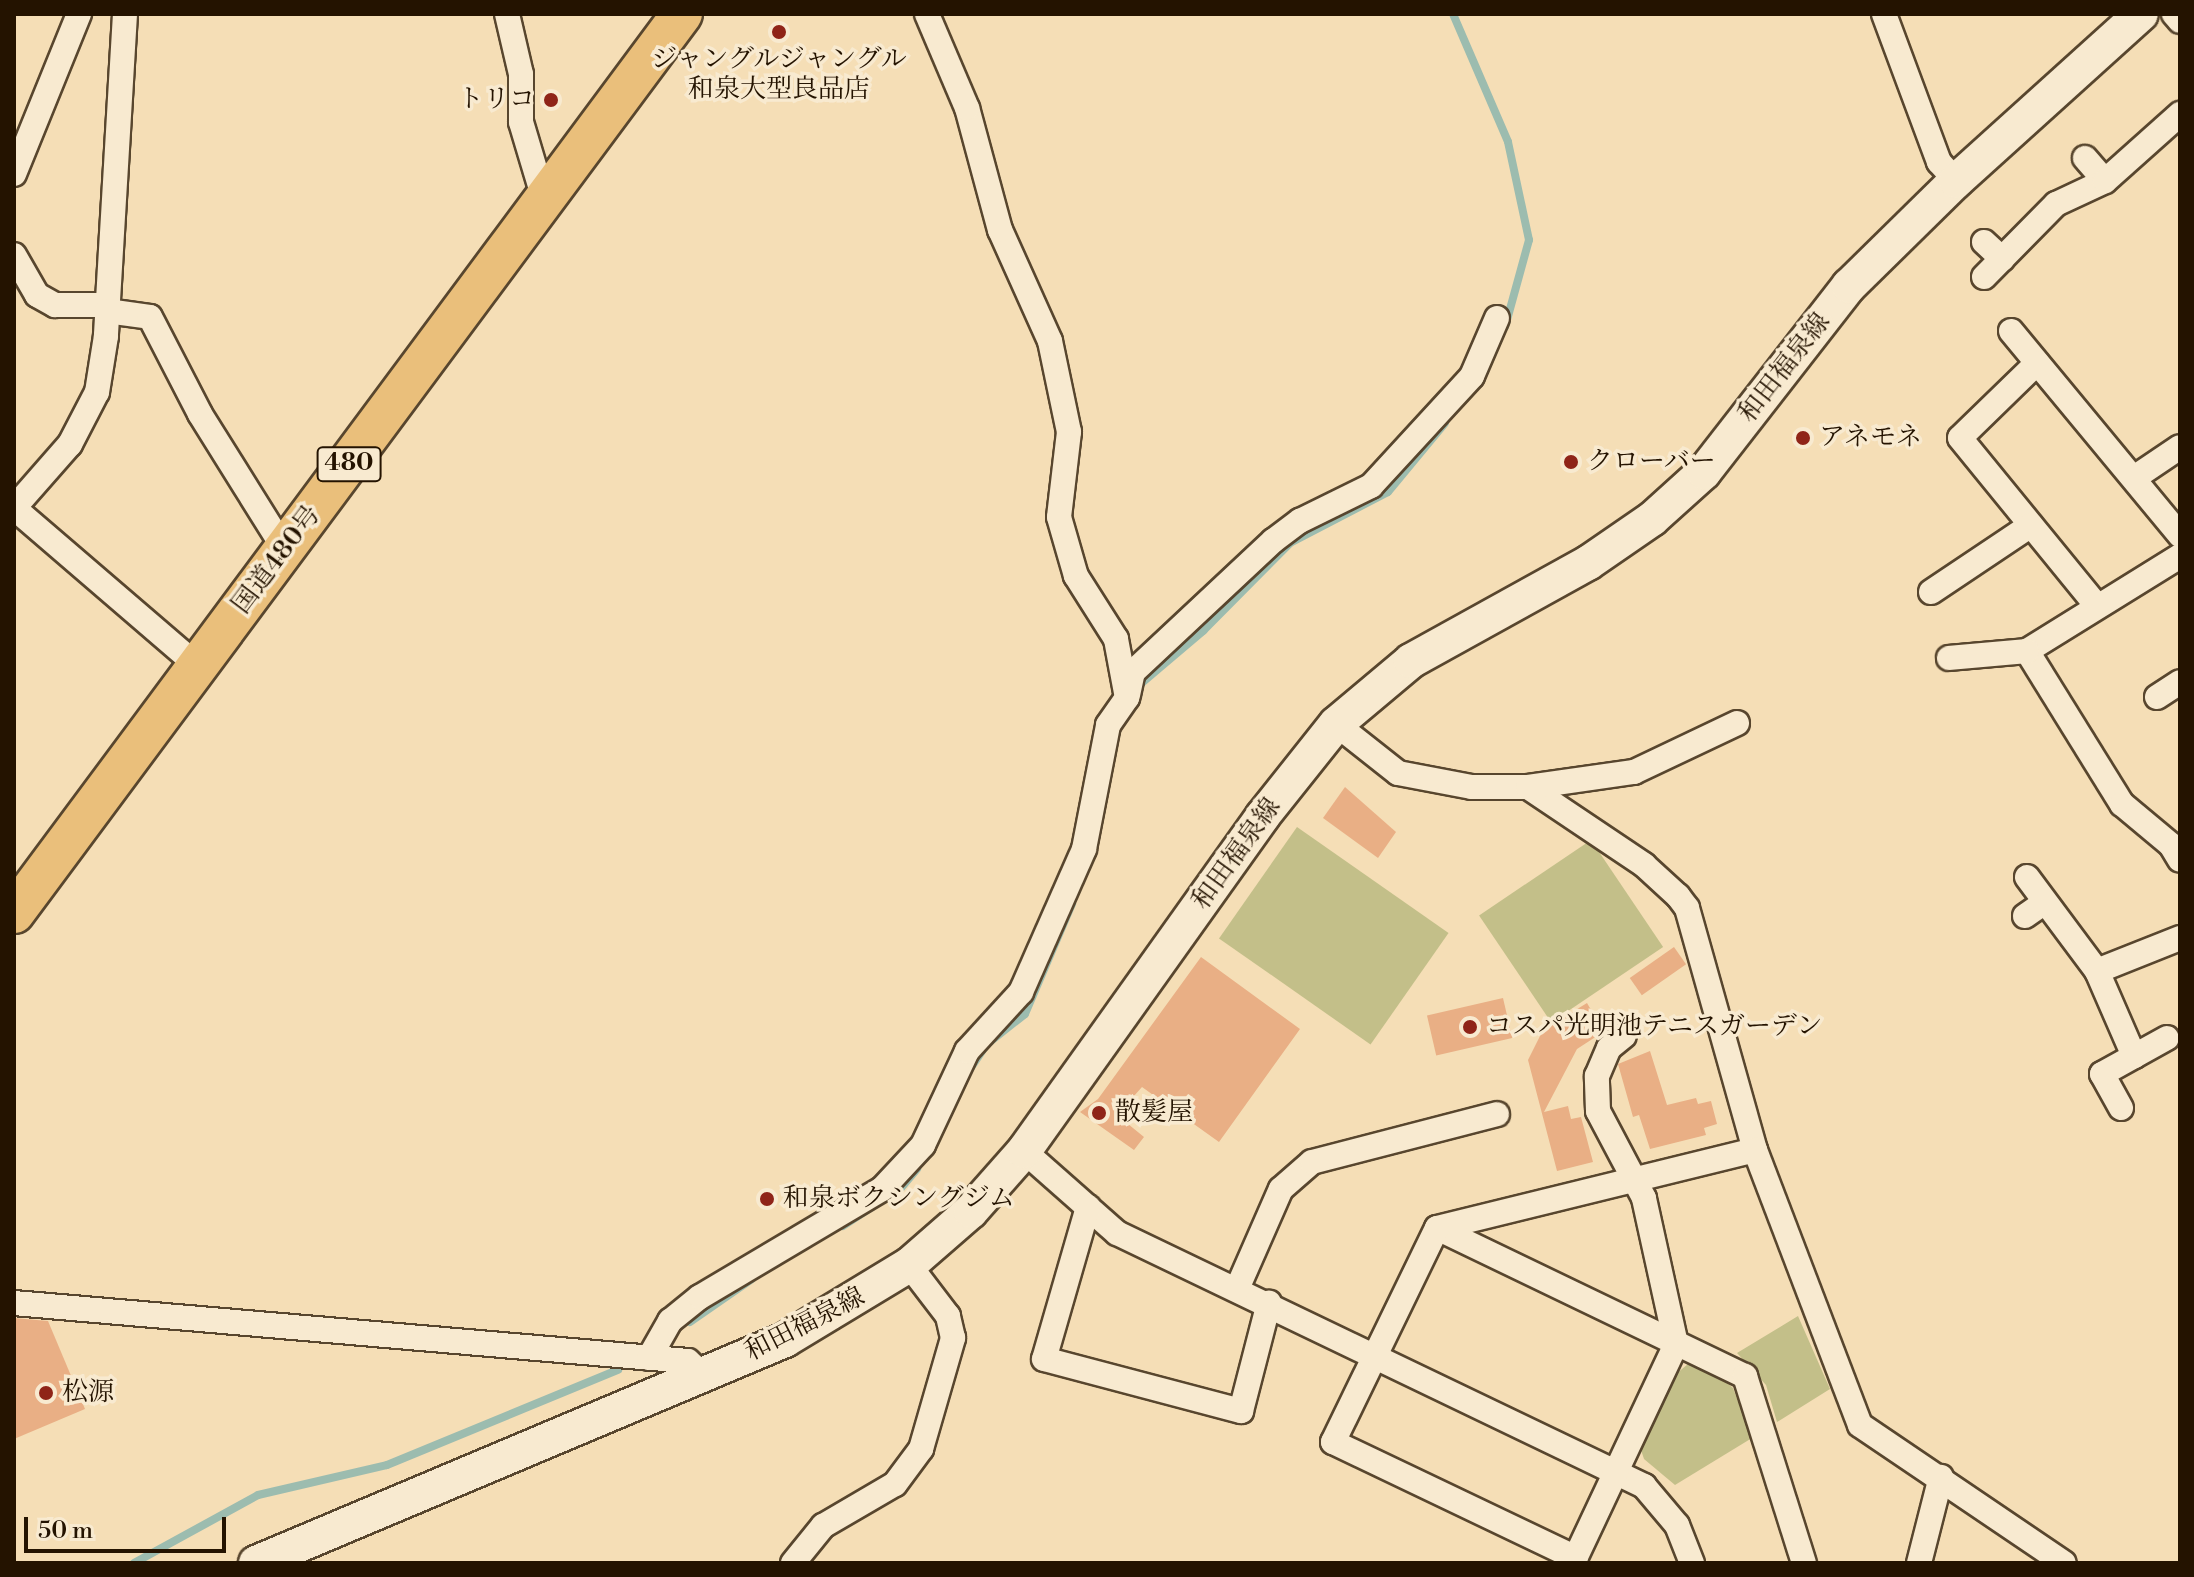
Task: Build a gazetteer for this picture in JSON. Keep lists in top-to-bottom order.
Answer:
{
  "streets": {
    "highway": ["480", "国道480号"],
    "main road": ["和田福泉線"]
  },
  "places": [
    "ジャングルジャングル 和泉大型良品店",
    "トリコ",
    "アネモネ",
    "クローバー",
    "コスパ光明池テニスガーデン",
    "散髪屋",
    "和泉ボクシングジム",
    "松源"
  ],
  "scale_bar": "50 m"
}
